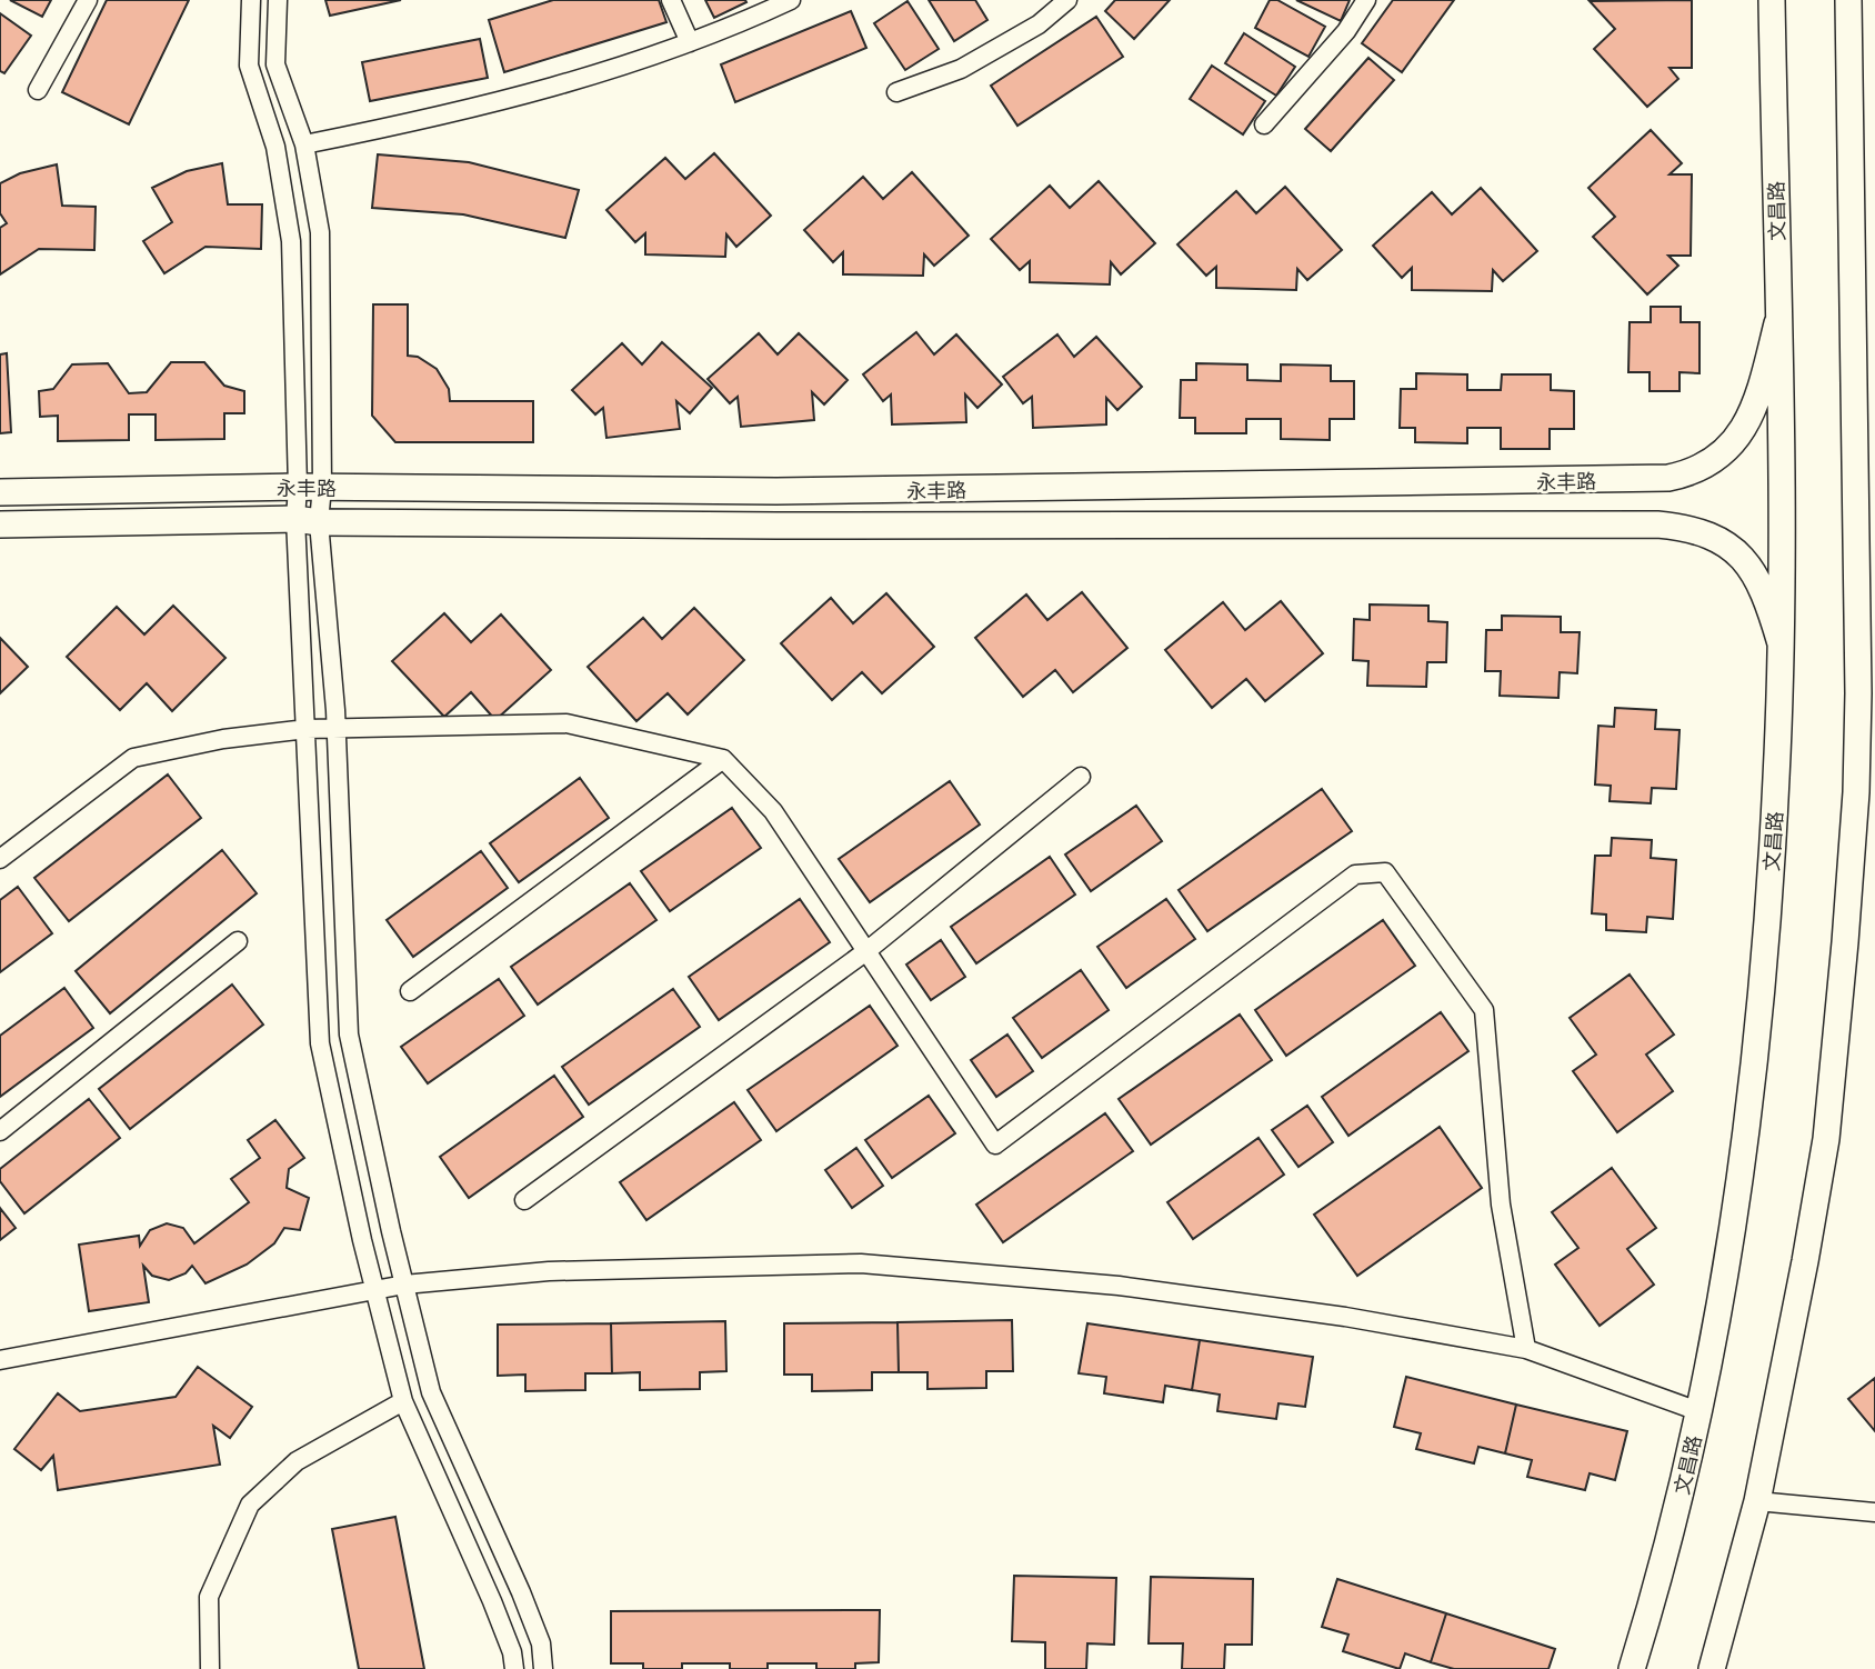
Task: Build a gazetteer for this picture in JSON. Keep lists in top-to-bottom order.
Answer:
{
  "streets": {
    "street": ["文昌路", "永丰路"]
  },
  "crossings": [
    ["文昌路", "永丰路"]
  ]
}
